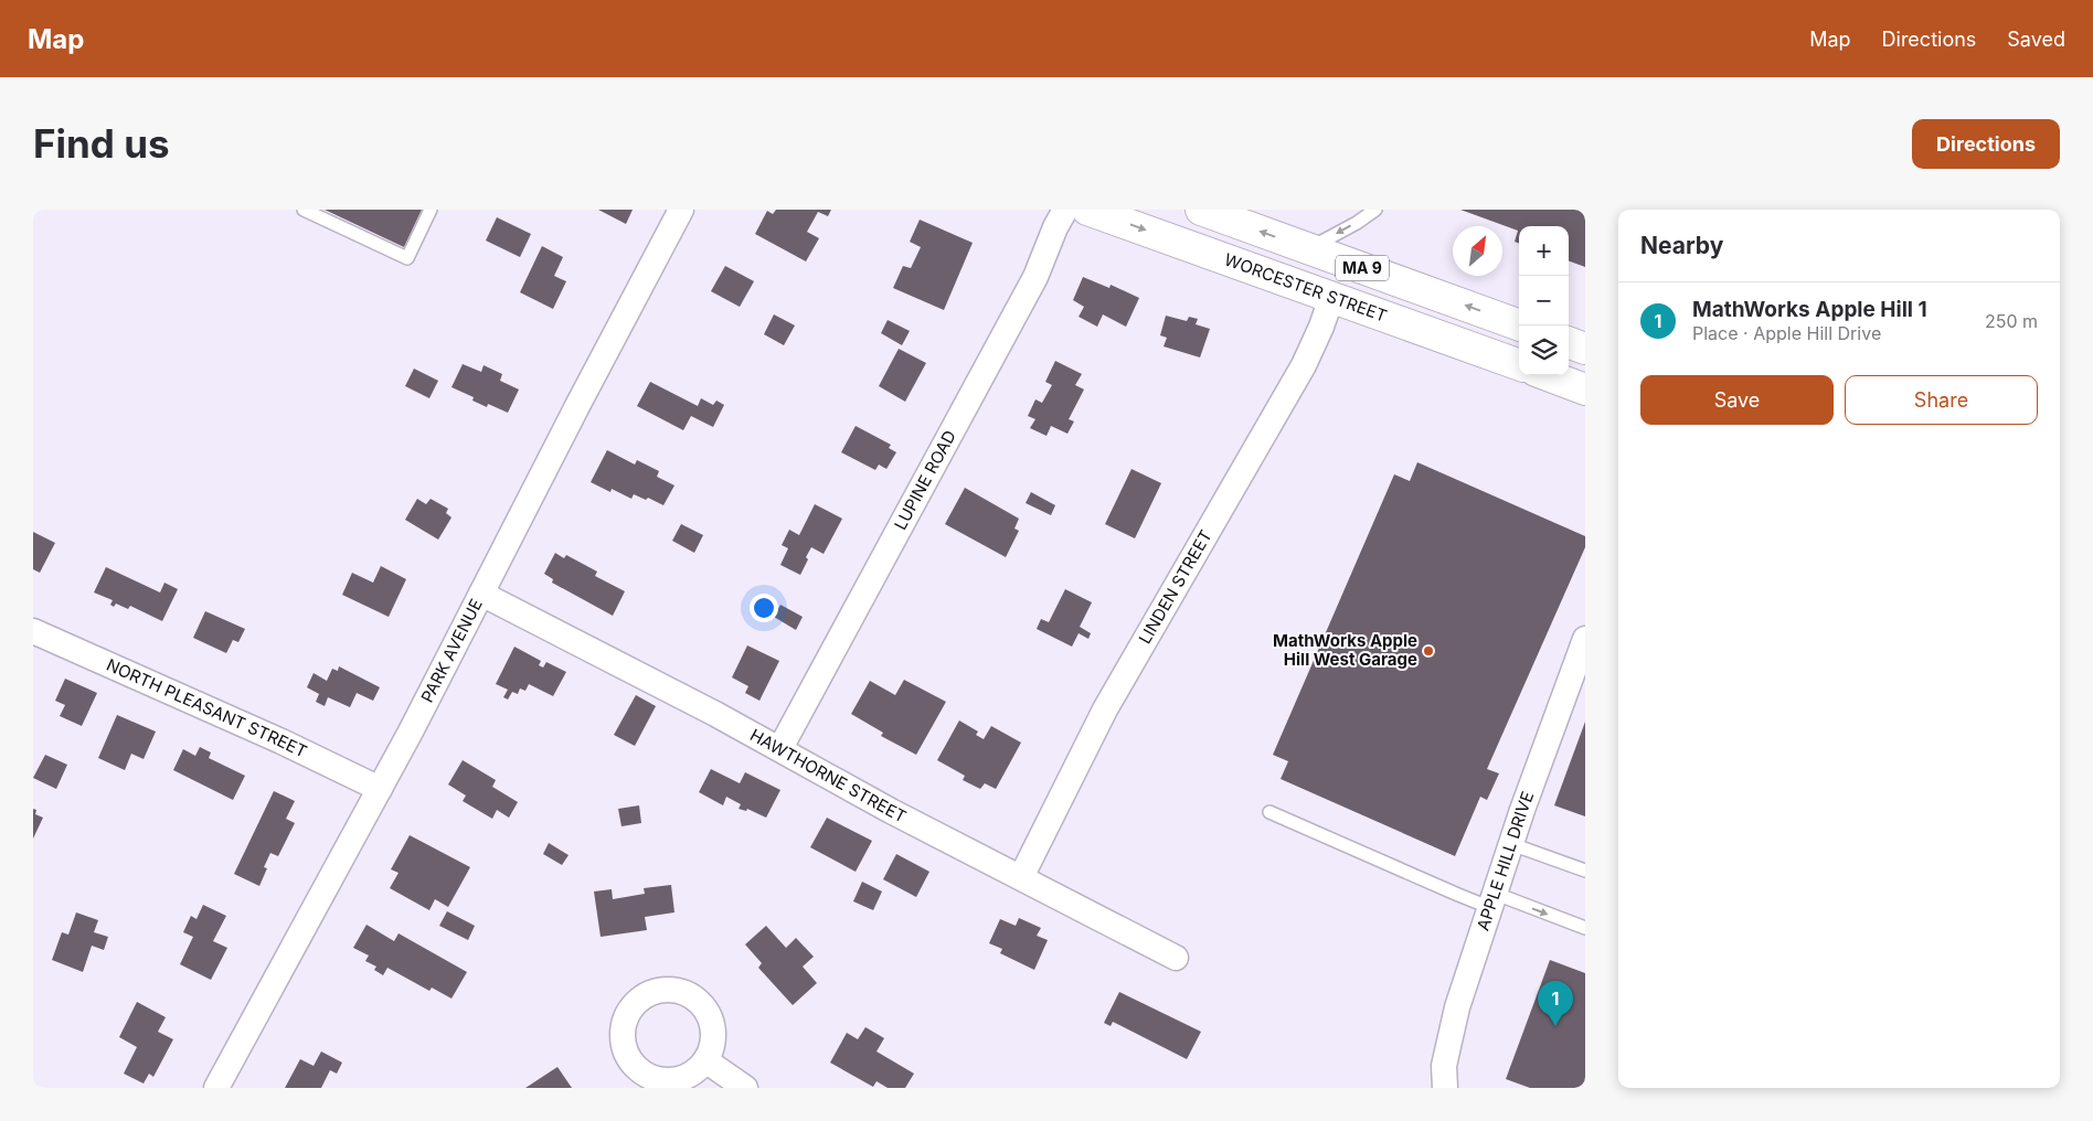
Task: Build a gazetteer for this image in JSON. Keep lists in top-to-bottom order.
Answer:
{
  "streets": {
    "highway": ["MA 9", "WORCESTER STREET"],
    "street": [
      "LUPINE ROAD",
      "LINDEN STREET",
      "PARK AVENUE",
      "NORTH PLEASANT STREET",
      "HAWTHORNE STREET",
      "APPLE HILL DRIVE"
    ]
  },
  "crossings": [
    ["WORCESTER STREET", "LINDEN STREET"],
    ["LUPINE ROAD", "HAWTHORNE STREET"],
    ["LINDEN STREET", "HAWTHORNE STREET"],
    ["PARK AVENUE", "NORTH PLEASANT STREET"],
    ["PARK AVENUE", "HAWTHORNE STREET"]
  ],
  "places": ["MathWorks Apple Hill West Garage"],
  "north": "top right",
  "page": {
    "header": "Map",
    "nav": ["Map", "Directions", "Saved"],
    "buttons": [
      "Directions",
      ["Save", "Share"]
    ],
    "title": "Find us",
    "heading": "Nearby",
    "map_buttons": ["+", "−"],
    "list": [
      {
        "mark": "1",
        "name": "MathWorks Apple Hill 1",
        "note": "Place · Apple Hill Drive",
        "value": "250 m"
      }
    ],
    "pins": "1"
  }
}
